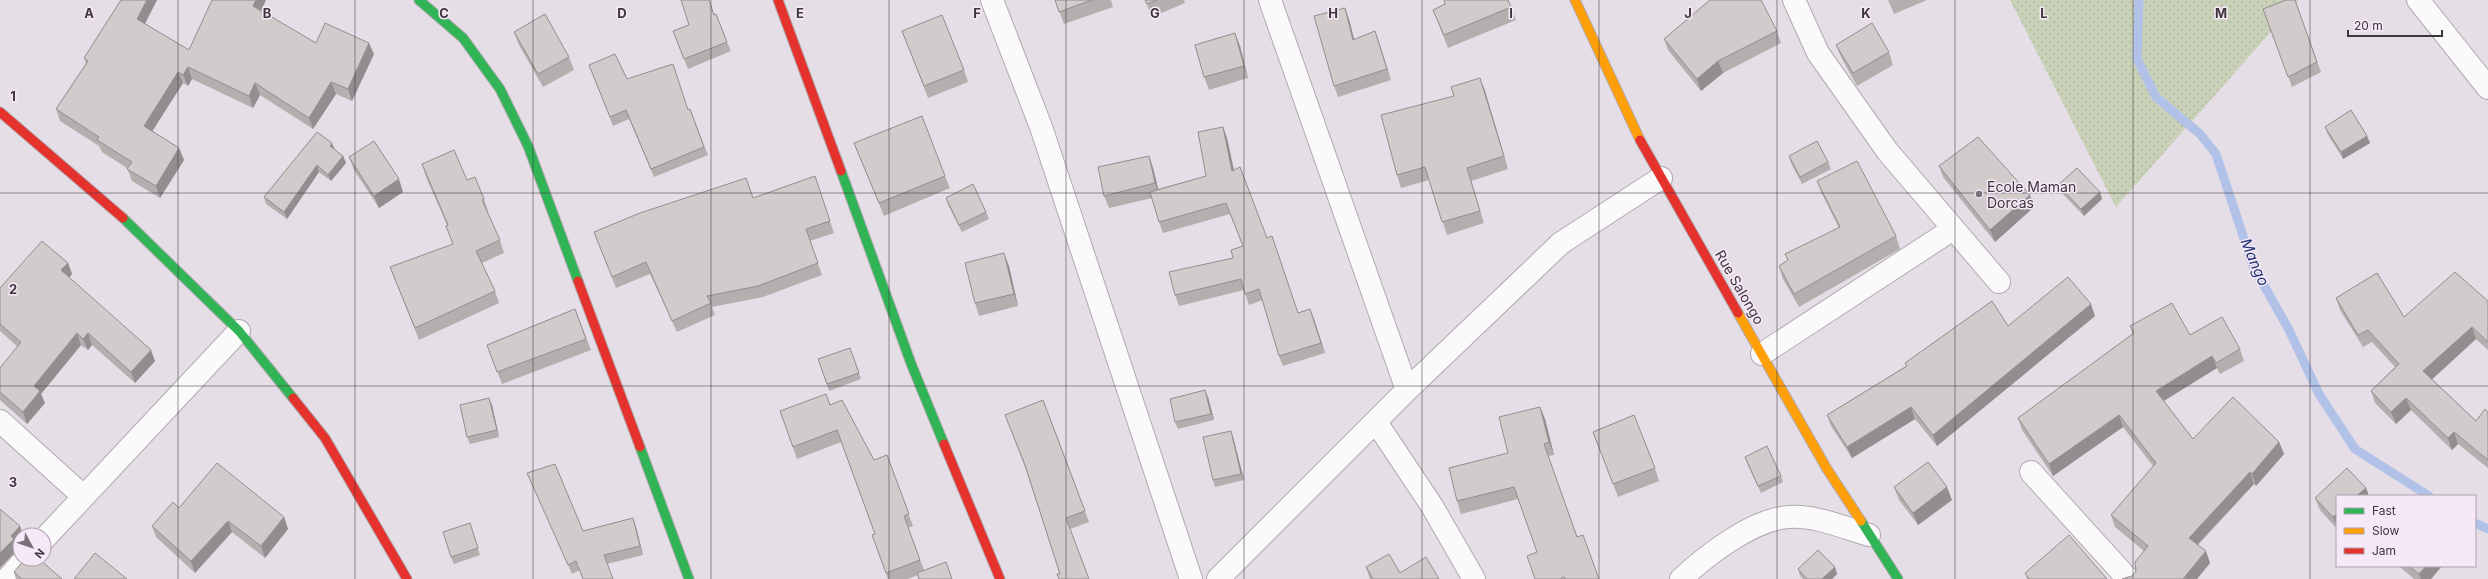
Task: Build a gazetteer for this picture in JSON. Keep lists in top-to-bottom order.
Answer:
{
  "streets": {
    "street": ["Rue Salongo"]
  },
  "water": ["Mango"],
  "places": ["Ecole Maman Dorcas"],
  "legend": ["Fast", "Slow", "Jam"],
  "scale_bar": "20 m",
  "north": "bottom right",
  "grid": {
    "columns": [
      "A",
      "B",
      "C",
      "D",
      "E",
      "F",
      "G",
      "H",
      "I",
      "J",
      "K",
      "L",
      "M"
    ],
    "rows": ["1", "2", "3"]
  }
}
